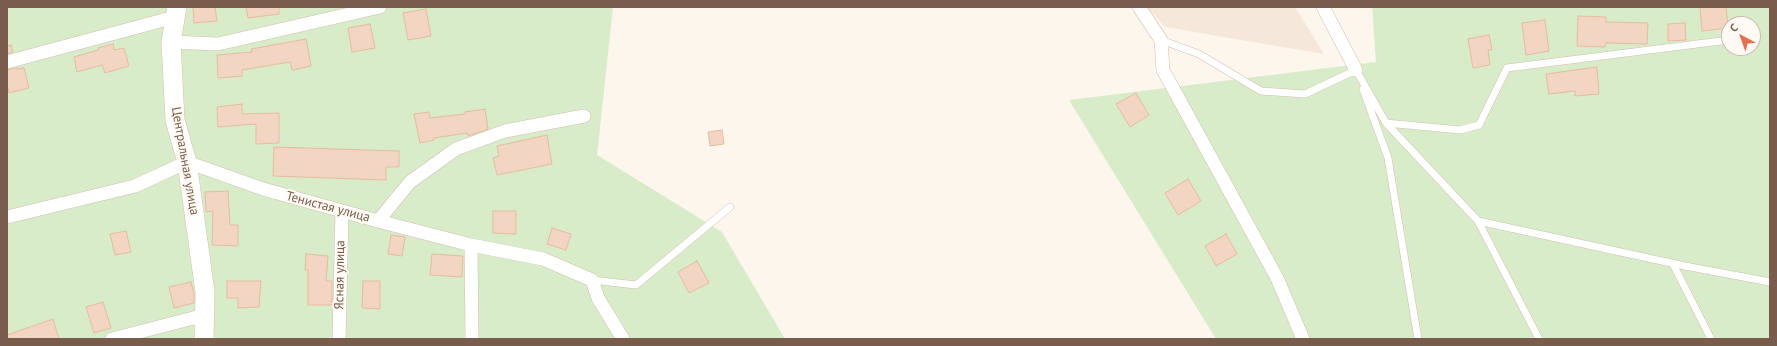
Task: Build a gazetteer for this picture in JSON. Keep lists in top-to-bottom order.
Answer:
{
  "streets": {
    "main road": ["Центральная улица"],
    "street": ["Тенистая улица", "Ясная улица"]
  },
  "crossings": [
    ["Центральная улица", "Тенистая улица"],
    ["Тенистая улица", "Ясная улица"]
  ],
  "north": "top left"
}
